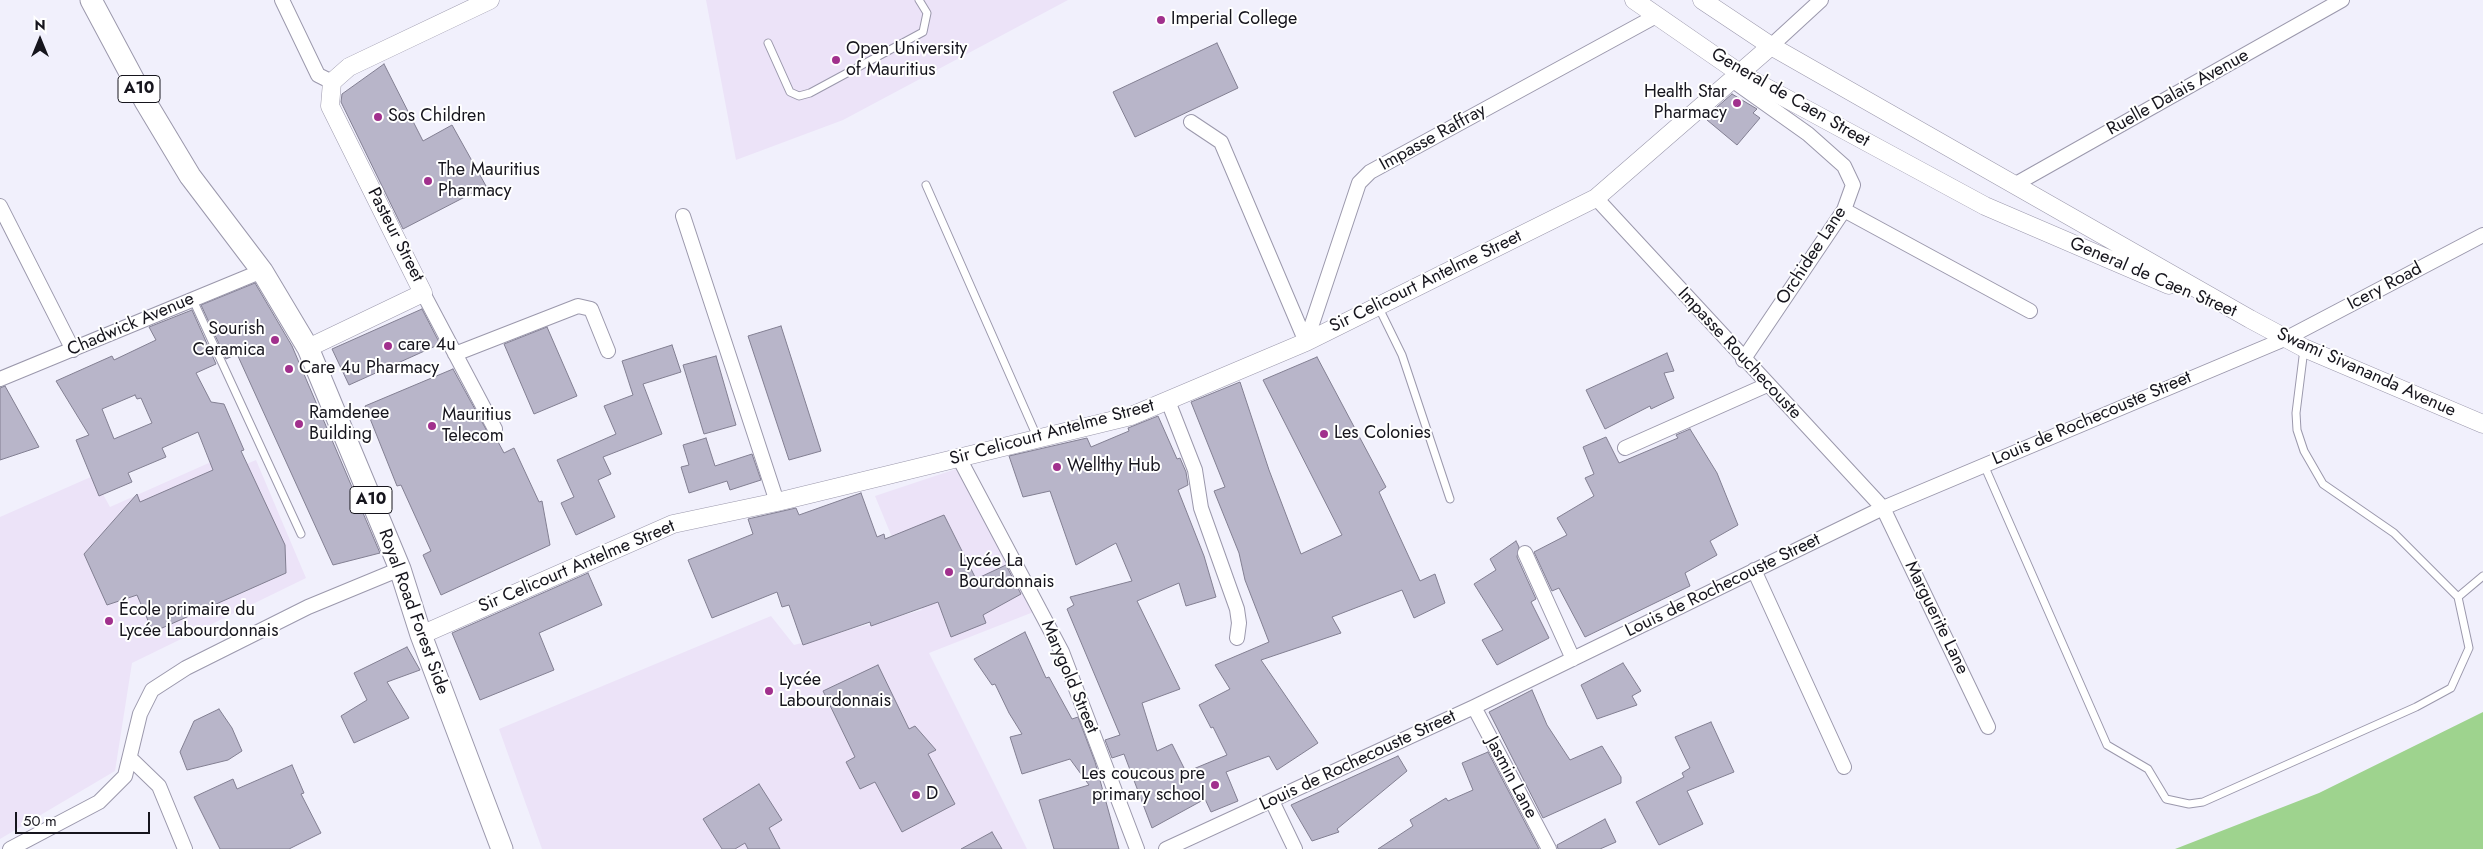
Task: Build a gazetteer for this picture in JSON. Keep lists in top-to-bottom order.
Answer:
{
  "streets": {
    "main road": ["A10", "Royal Road Forest Side"],
    "street": [
      "Ruelle Dalais Avenue",
      "General de Caen Street",
      "Impasse Raffray",
      "Pasteur Street",
      "Orchidee Lane",
      "Sir Celicourt Antelme Street",
      "Icery Road",
      "Chadwick Avenue",
      "Impasse Rouchecouste",
      "Swami Sivananda Avenue",
      "Louis de Rochecouste Street",
      "Marguerite Lane",
      "Marygold Street",
      "Jasmin Lane"
    ]
  },
  "crossings": [
    ["Ruelle Dalais Avenue", "General de Caen Street"],
    ["General de Caen Street", "Impasse Raffray"],
    ["General de Caen Street", "Orchidee Lane"],
    ["General de Caen Street", "Sir Celicourt Antelme Street"],
    ["General de Caen Street", "Swami Sivananda Avenue"],
    ["Impasse Raffray", "Sir Celicourt Antelme Street"],
    ["Pasteur Street", "Royal Road Forest Side"],
    ["Orchidee Lane", "Sir Celicourt Antelme Street"],
    ["Orchidee Lane", "Impasse Rouchecouste"],
    ["Sir Celicourt Antelme Street", "Impasse Rouchecouste"],
    ["Sir Celicourt Antelme Street", "Royal Road Forest Side"],
    ["Sir Celicourt Antelme Street", "Marygold Street"],
    ["Icery Road", "Swami Sivananda Avenue"],
    ["Icery Road", "Louis de Rochecouste Street"],
    ["Chadwick Avenue", "Royal Road Forest Side"],
    ["Impasse Rouchecouste", "Louis de Rochecouste Street"],
    ["Impasse Rouchecouste", "Marguerite Lane"],
    ["Swami Sivananda Avenue", "Louis de Rochecouste Street"],
    ["Louis de Rochecouste Street", "Marguerite Lane"],
    ["Louis de Rochecouste Street", "Jasmin Lane"]
  ],
  "places": [
    "Imperial College",
    "Open University of Mauritius",
    "Health Star Pharmacy",
    "Sos Children",
    "The Mauritius Pharmacy",
    "Sourish Ceramica",
    "care 4u",
    "Care 4u Pharmacy",
    "Ramdenee Building",
    "Mauritius Telecom",
    "Les Colonies",
    "Wellthy Hub",
    "Lycée La Bourdonnais",
    "École primaire du Lycée Labourdonnais",
    "Lycée Labourdonnais",
    "Les coucous pre primary school",
    "D"
  ],
  "scale_bar": "50 m",
  "north": "top"
}
